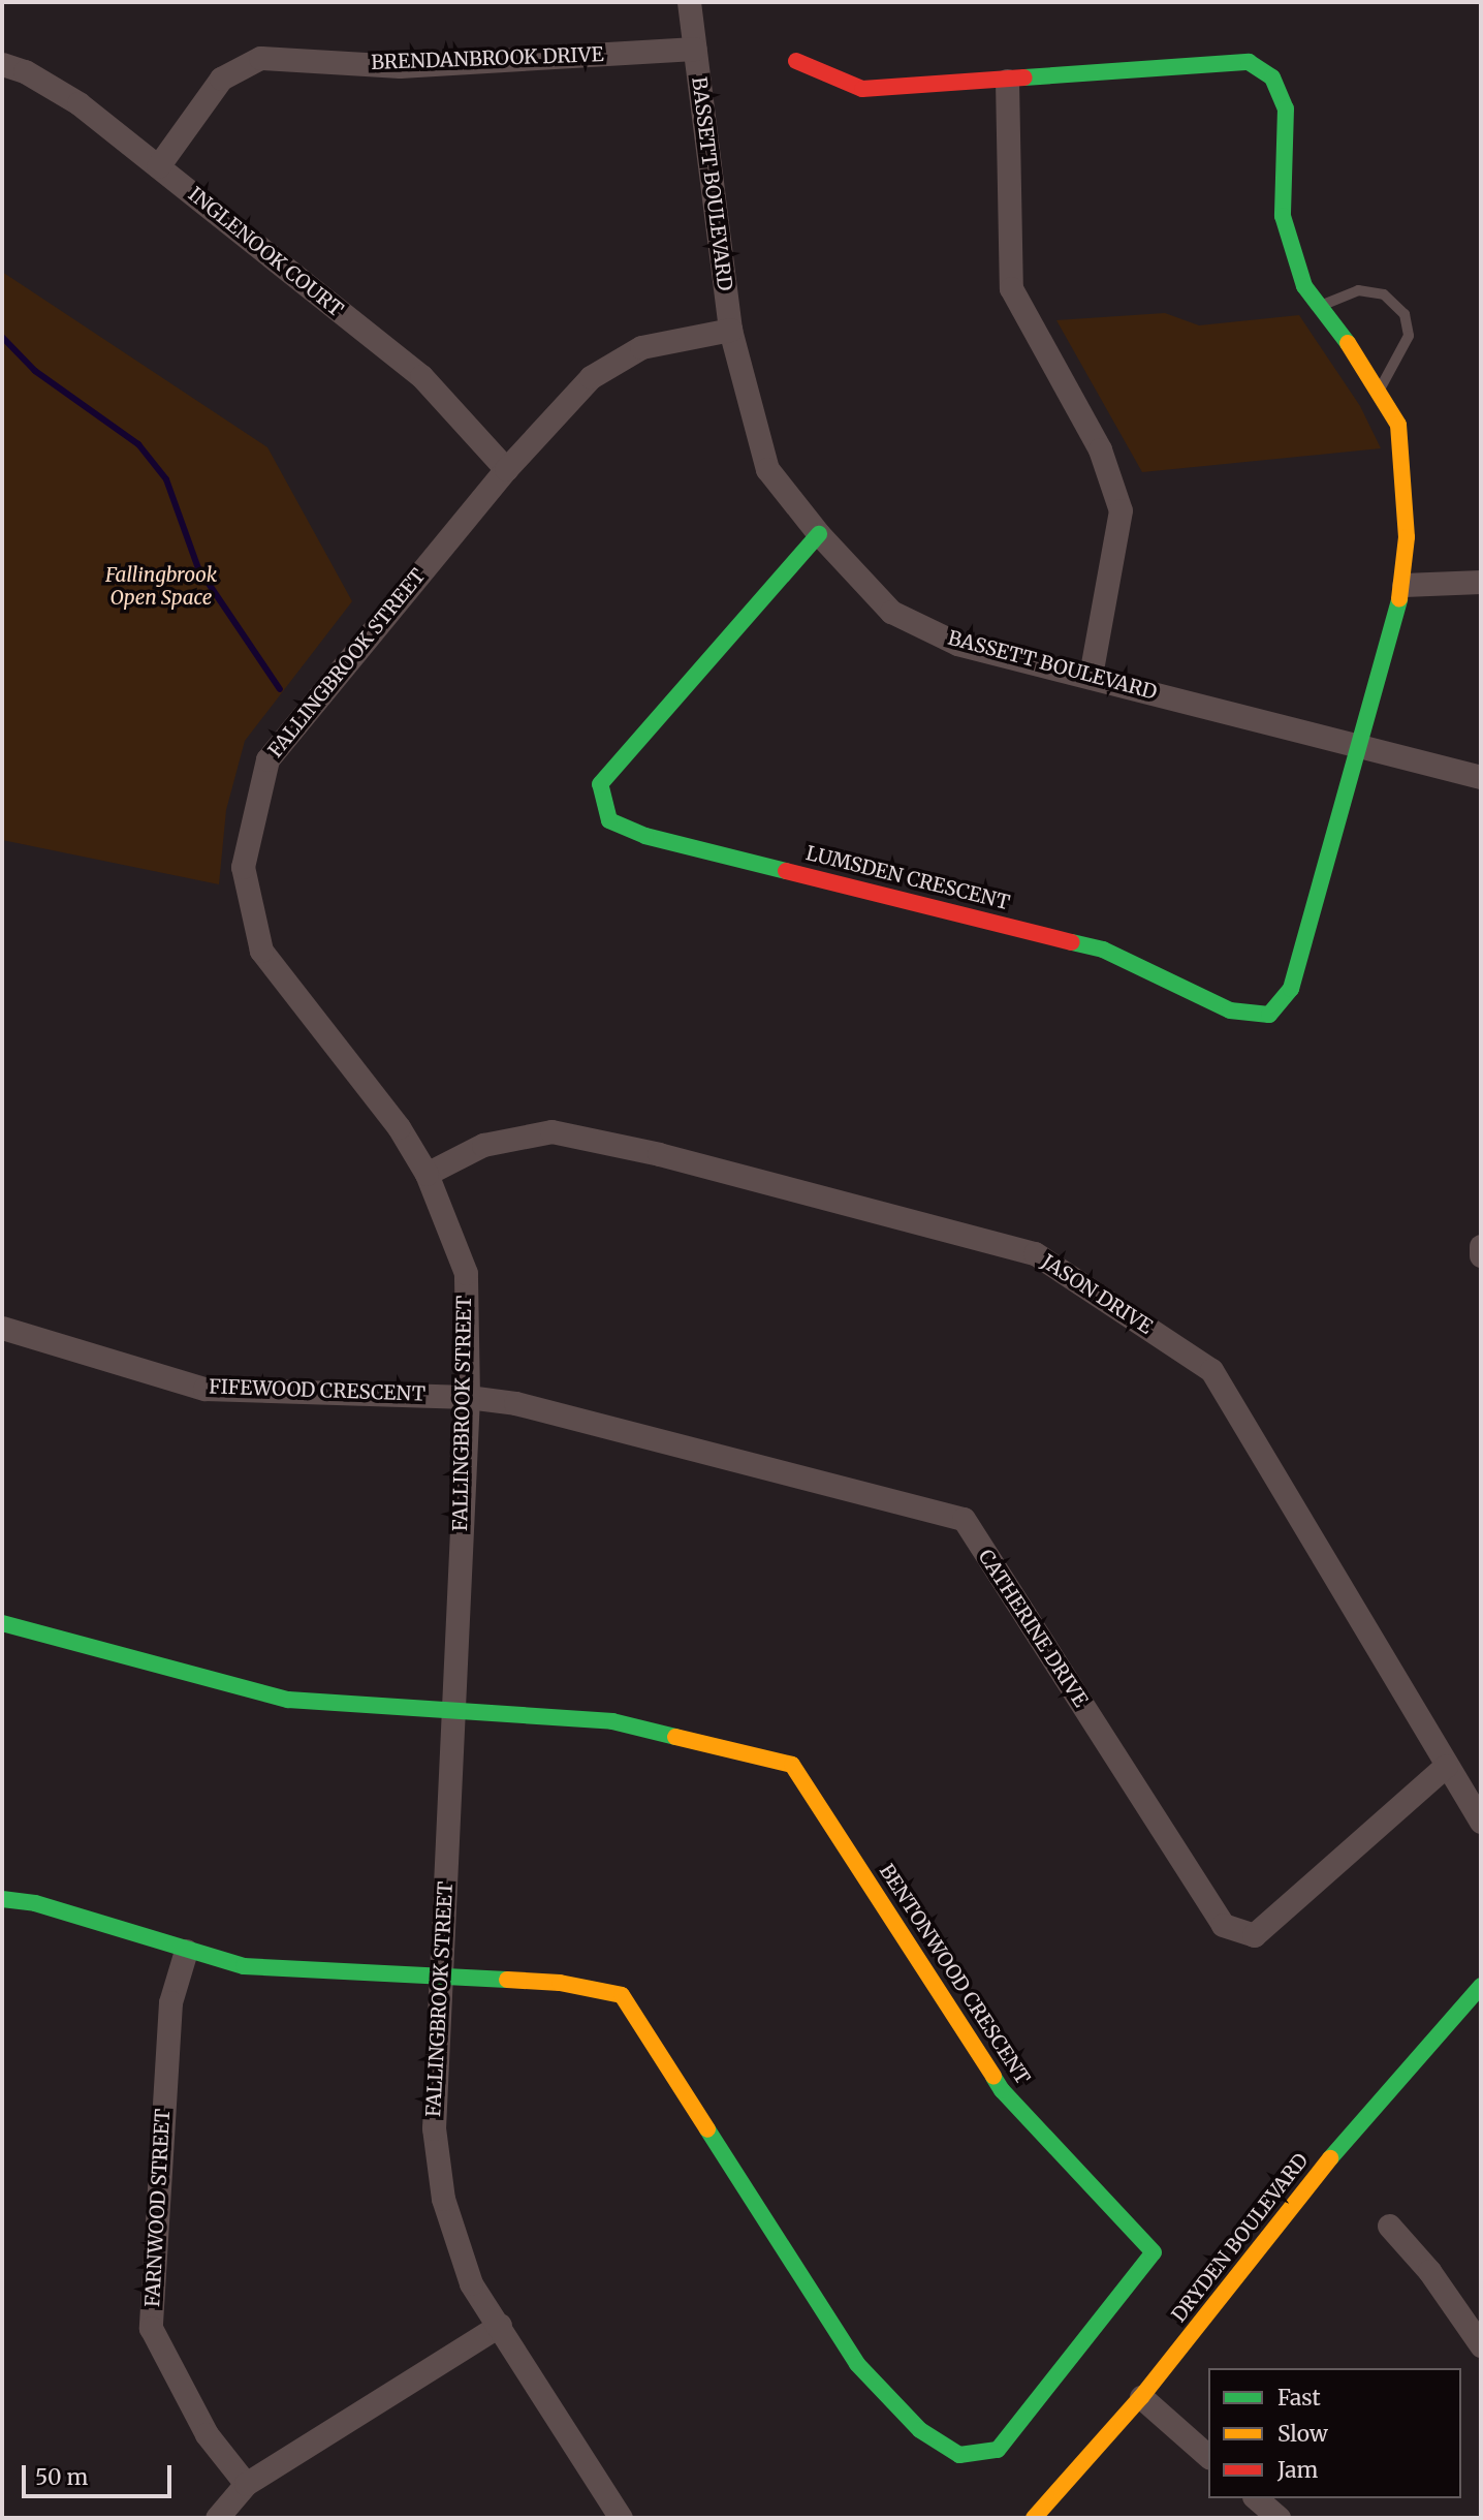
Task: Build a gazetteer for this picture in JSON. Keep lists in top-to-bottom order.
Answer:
{
  "streets": {
    "street": [
      "BRENDANBROOK DRIVE",
      "BASSETT BOULEVARD",
      "INGLENOOK COURT",
      "FALLINGBROOK STREET",
      "LUMSDEN CRESCENT",
      "JASON DRIVE",
      "FIFEWOOD CRESCENT",
      "CATHERINE DRIVE",
      "BENTONWOOD CRESCENT",
      "FARNWOOD STREET",
      "DRYDEN BOULEVARD"
    ]
  },
  "crossings": [
    ["BRENDANBROOK DRIVE", "BASSETT BOULEVARD"],
    ["BRENDANBROOK DRIVE", "INGLENOOK COURT"],
    ["BASSETT BOULEVARD", "FALLINGBROOK STREET"],
    ["BASSETT BOULEVARD", "LUMSDEN CRESCENT"],
    ["INGLENOOK COURT", "FALLINGBROOK STREET"],
    ["FALLINGBROOK STREET", "JASON DRIVE"],
    ["FALLINGBROOK STREET", "FIFEWOOD CRESCENT"],
    ["FALLINGBROOK STREET", "CATHERINE DRIVE"],
    ["FALLINGBROOK STREET", "BENTONWOOD CRESCENT"],
    ["JASON DRIVE", "CATHERINE DRIVE"],
    ["FIFEWOOD CRESCENT", "CATHERINE DRIVE"]
  ],
  "parks": ["Fallingbrook Open Space"],
  "legend": ["Fast", "Slow", "Jam"],
  "scale_bar": "50 m"
}
